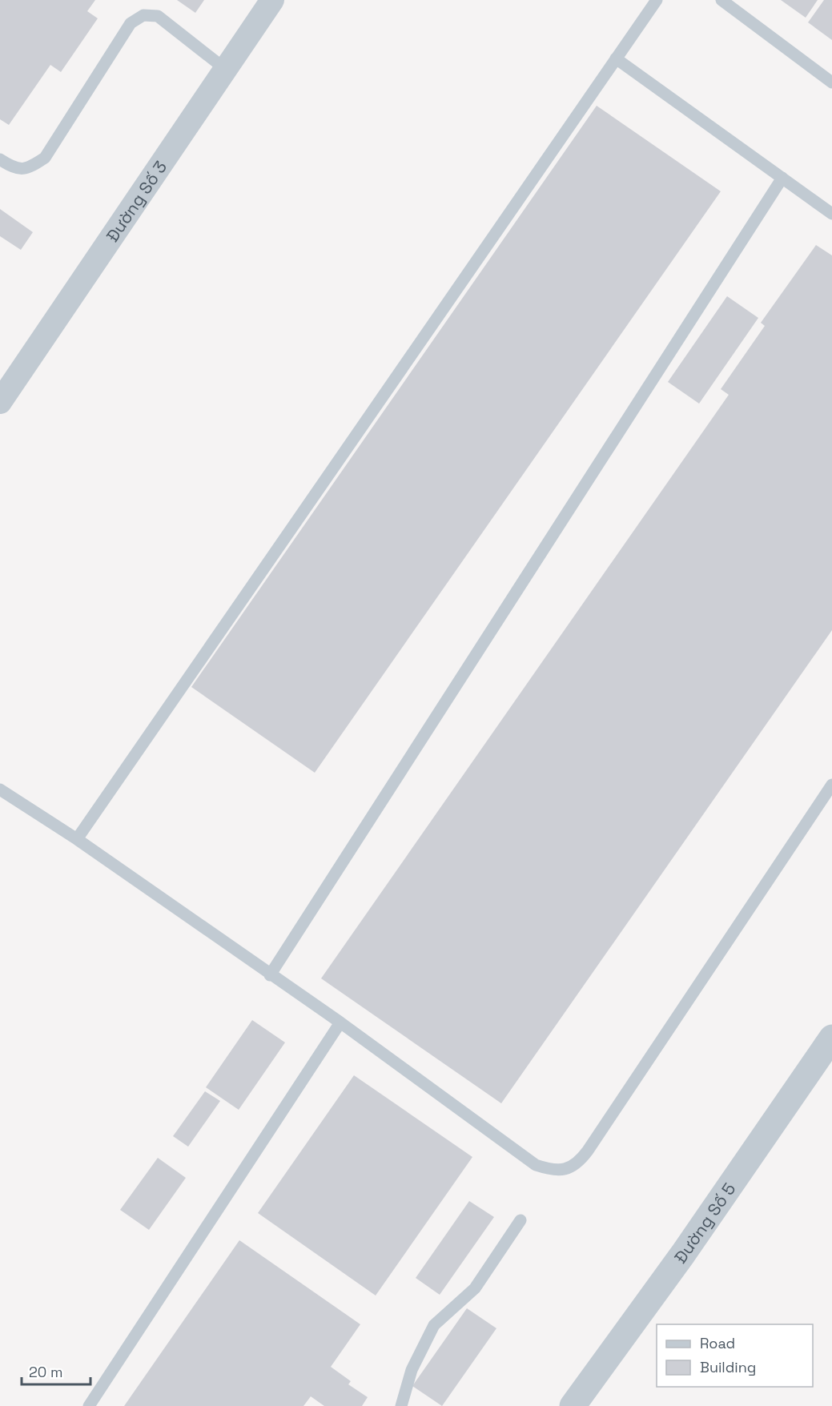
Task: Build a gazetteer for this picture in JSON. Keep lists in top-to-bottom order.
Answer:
{
  "streets": {
    "street": ["Đường Số 3", "Đường Số 5"]
  },
  "legend": ["Road", "Building"],
  "scale_bar": "20 m"
}
